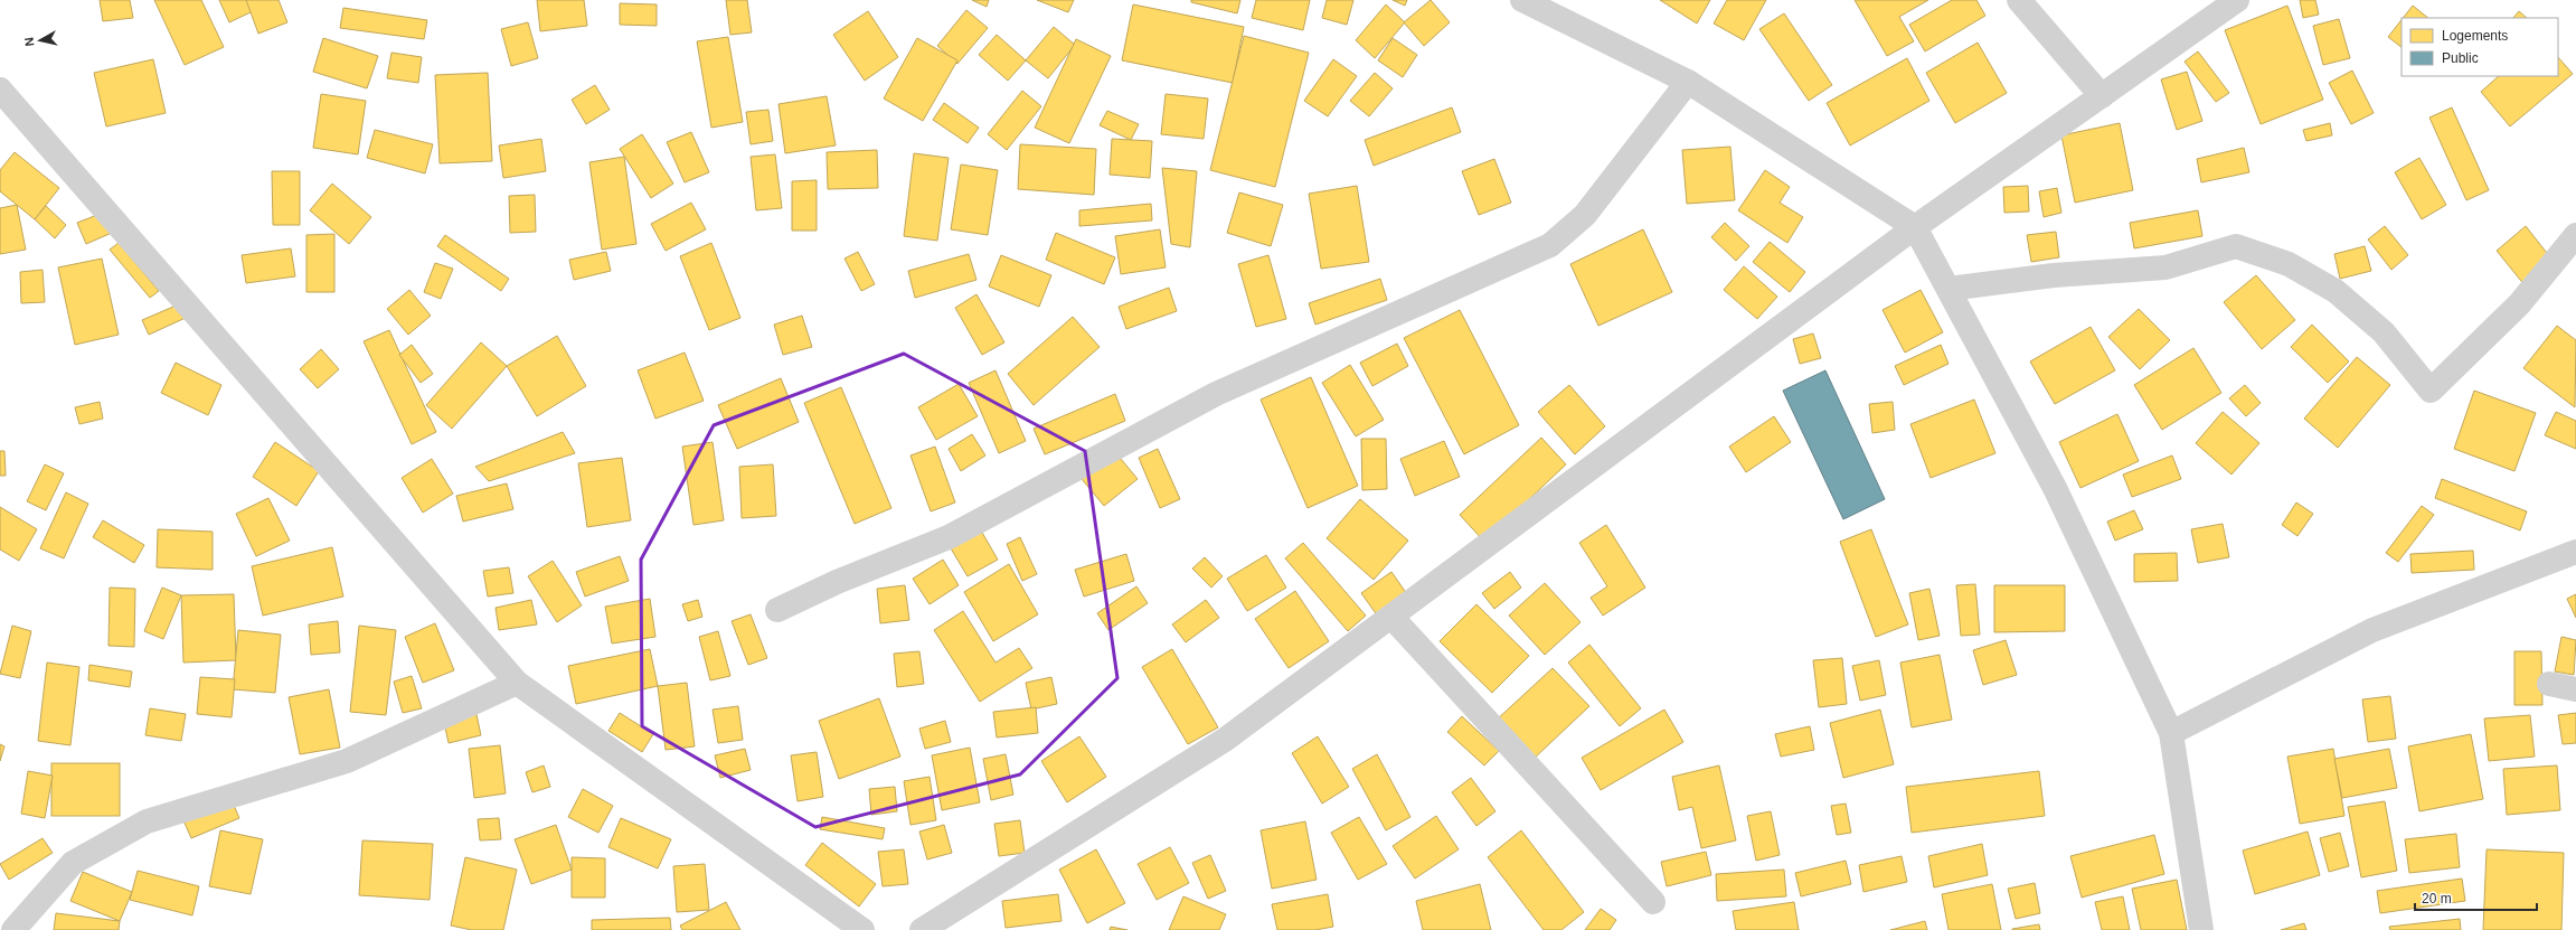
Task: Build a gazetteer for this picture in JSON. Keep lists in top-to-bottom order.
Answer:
{
  "legend": ["Logements", "Public"],
  "scale_bar": "20 m",
  "north": "left"
}
